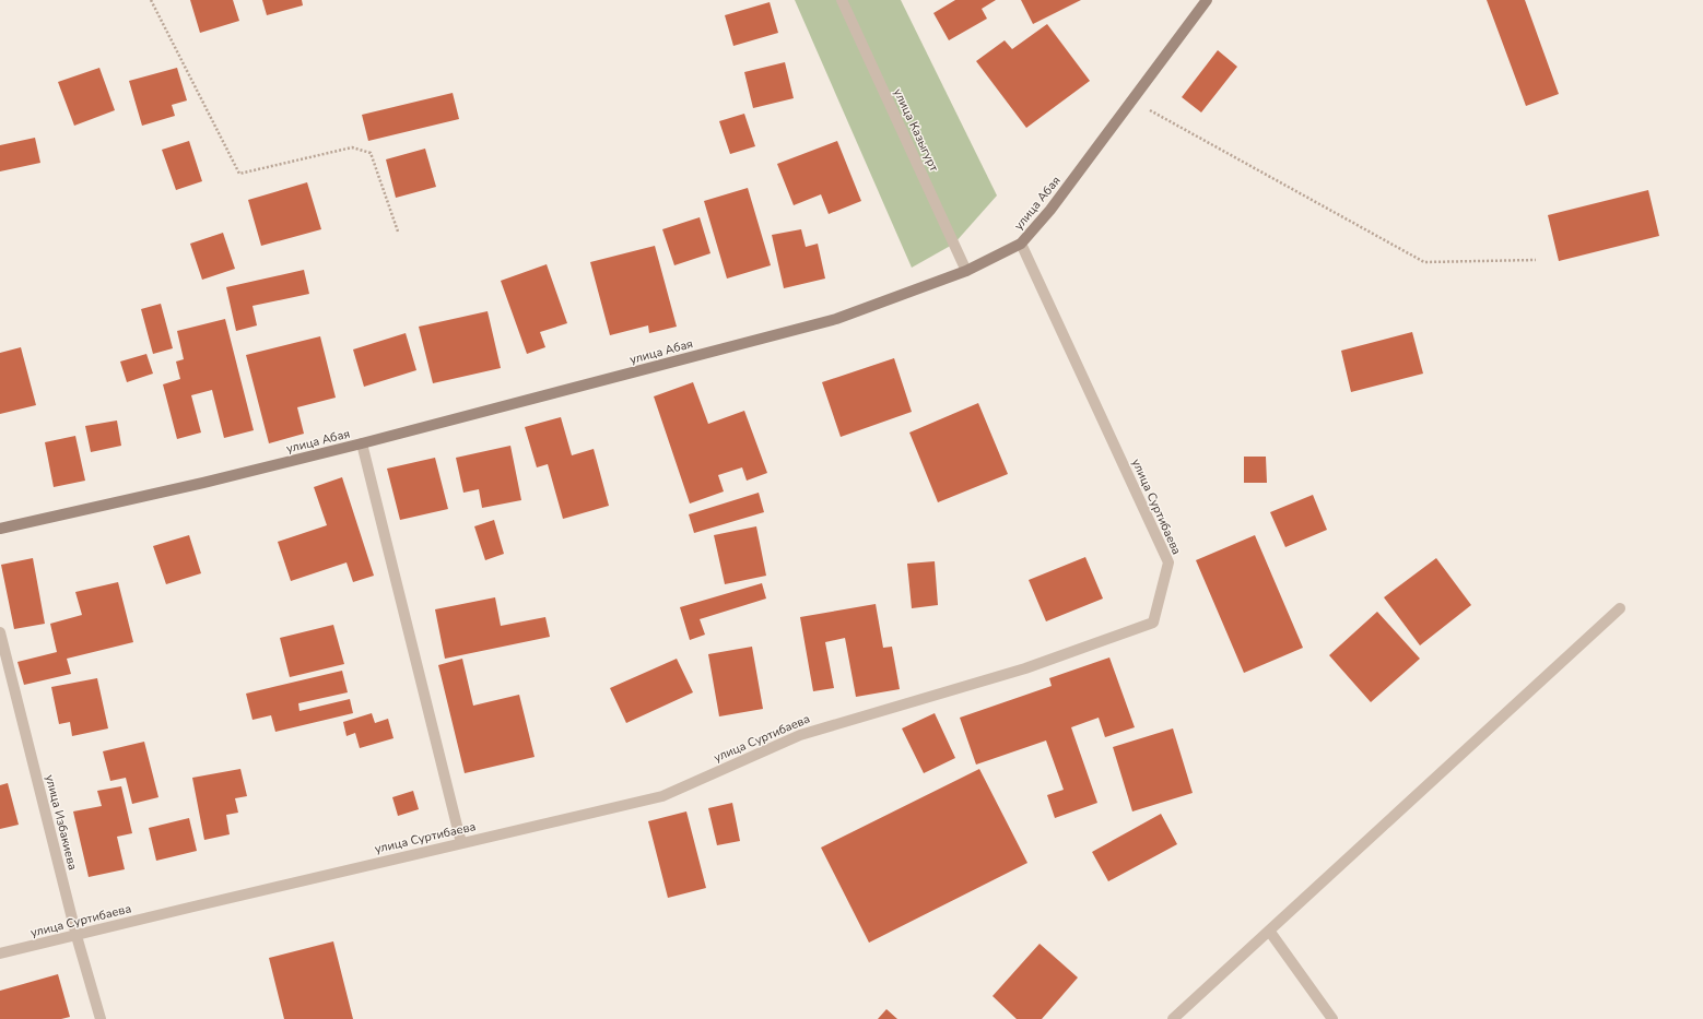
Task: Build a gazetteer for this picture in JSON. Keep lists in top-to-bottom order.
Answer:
{
  "streets": {
    "street": [
      "улица Казыгурт",
      "улица Абая",
      "улица Суртибаева",
      "улица Избакиева"
    ]
  },
  "crossings": [
    ["улица Казыгурт", "улица Абая"],
    ["улица Абая", "улица Суртибаева"],
    ["улица Суртибаева", "улица Избакиева"]
  ]
}
